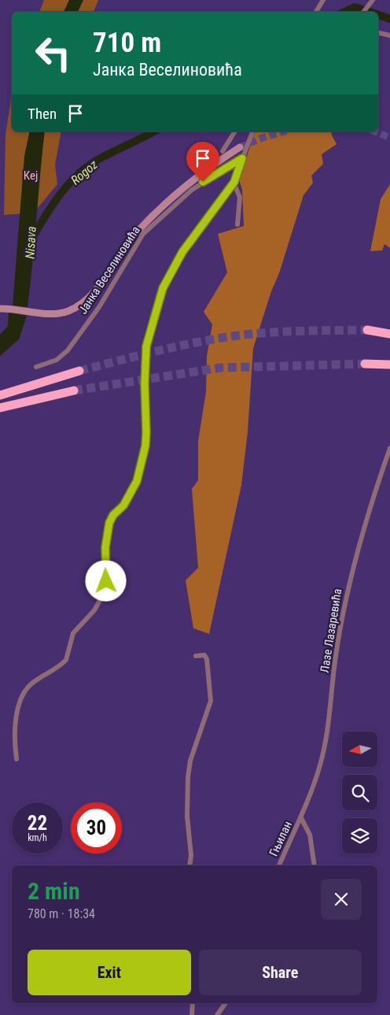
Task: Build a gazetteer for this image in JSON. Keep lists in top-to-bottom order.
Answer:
{
  "streets": {
    "street": ["Јанка Веселиновића", "Лазе Лазаревића", "Гњилан"]
  },
  "crossings": [
    ["Лазе Лазаревића", "Гњилан"]
  ],
  "water": ["Rogoz", "Nisava"],
  "parks": ["Кеј"],
  "north": "left",
  "page": {
    "turn": ["710 m", "Јанка Веселиновића"],
    "then": "Then",
    "speed": "22 km/h",
    "limit": "30",
    "heading": ["2 min", "780 m · 18:34"],
    "buttons": ["Exit", "Share"]
  }
}
